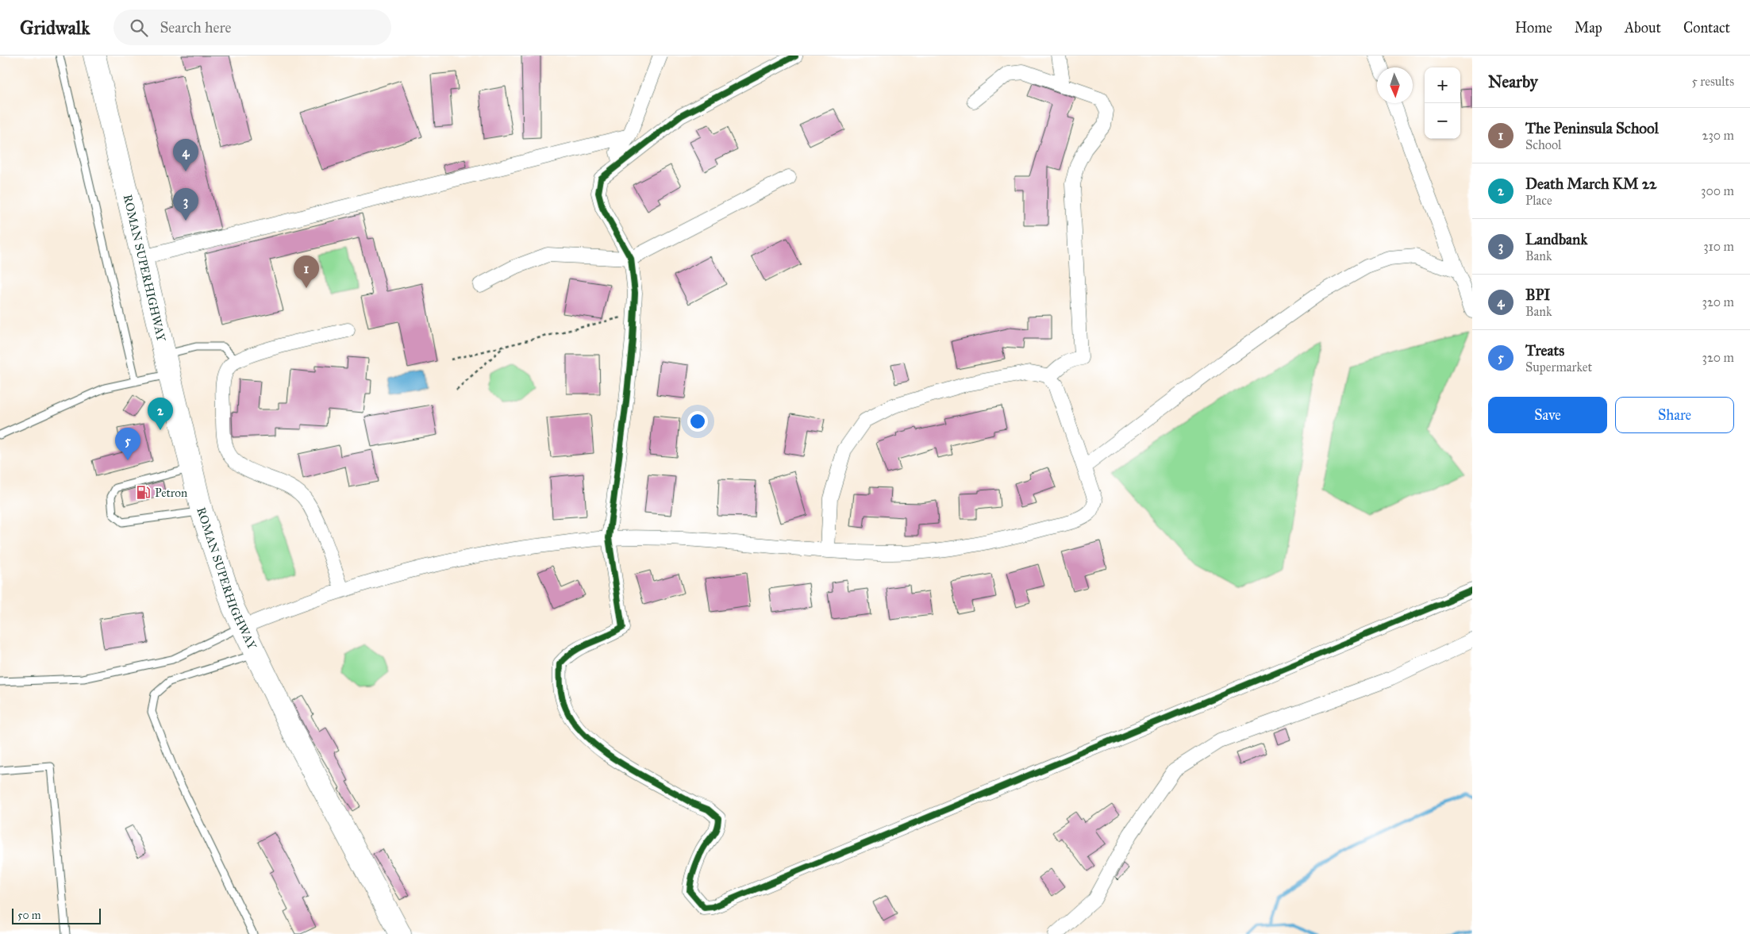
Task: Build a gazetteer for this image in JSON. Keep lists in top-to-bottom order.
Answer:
{
  "streets": {
    "main road": ["ROMAN SUPERHIGHWAY"]
  },
  "places": {
    "fuel station": ["Petron"]
  },
  "scale_bar": "50 m",
  "north": "bottom",
  "page": {
    "header": "Gridwalk",
    "search": "Search here",
    "nav": [
      "Home",
      "Map",
      "About",
      "Contact"
    ],
    "heading": ["Nearby", "5 results"],
    "map_buttons": ["+", "−"],
    "list": [
      {
        "mark": "1",
        "name": "The Peninsula School",
        "note": "School",
        "value": "230 m"
      },
      {
        "mark": "2",
        "name": "Death March KM 22",
        "note": "Place",
        "value": "300 m"
      },
      {
        "mark": "3",
        "name": "Landbank",
        "note": "Bank",
        "value": "310 m"
      },
      {
        "mark": "4",
        "name": "BPI",
        "note": "Bank",
        "value": "320 m"
      },
      {
        "mark": "5",
        "name": "Treats",
        "note": "Supermarket",
        "value": "320 m"
      }
    ],
    "pins": [
      "4",
      "3",
      "1",
      "2",
      "5"
    ],
    "buttons": ["Save", "Share"],
    "scale": "50 m"
  }
}
